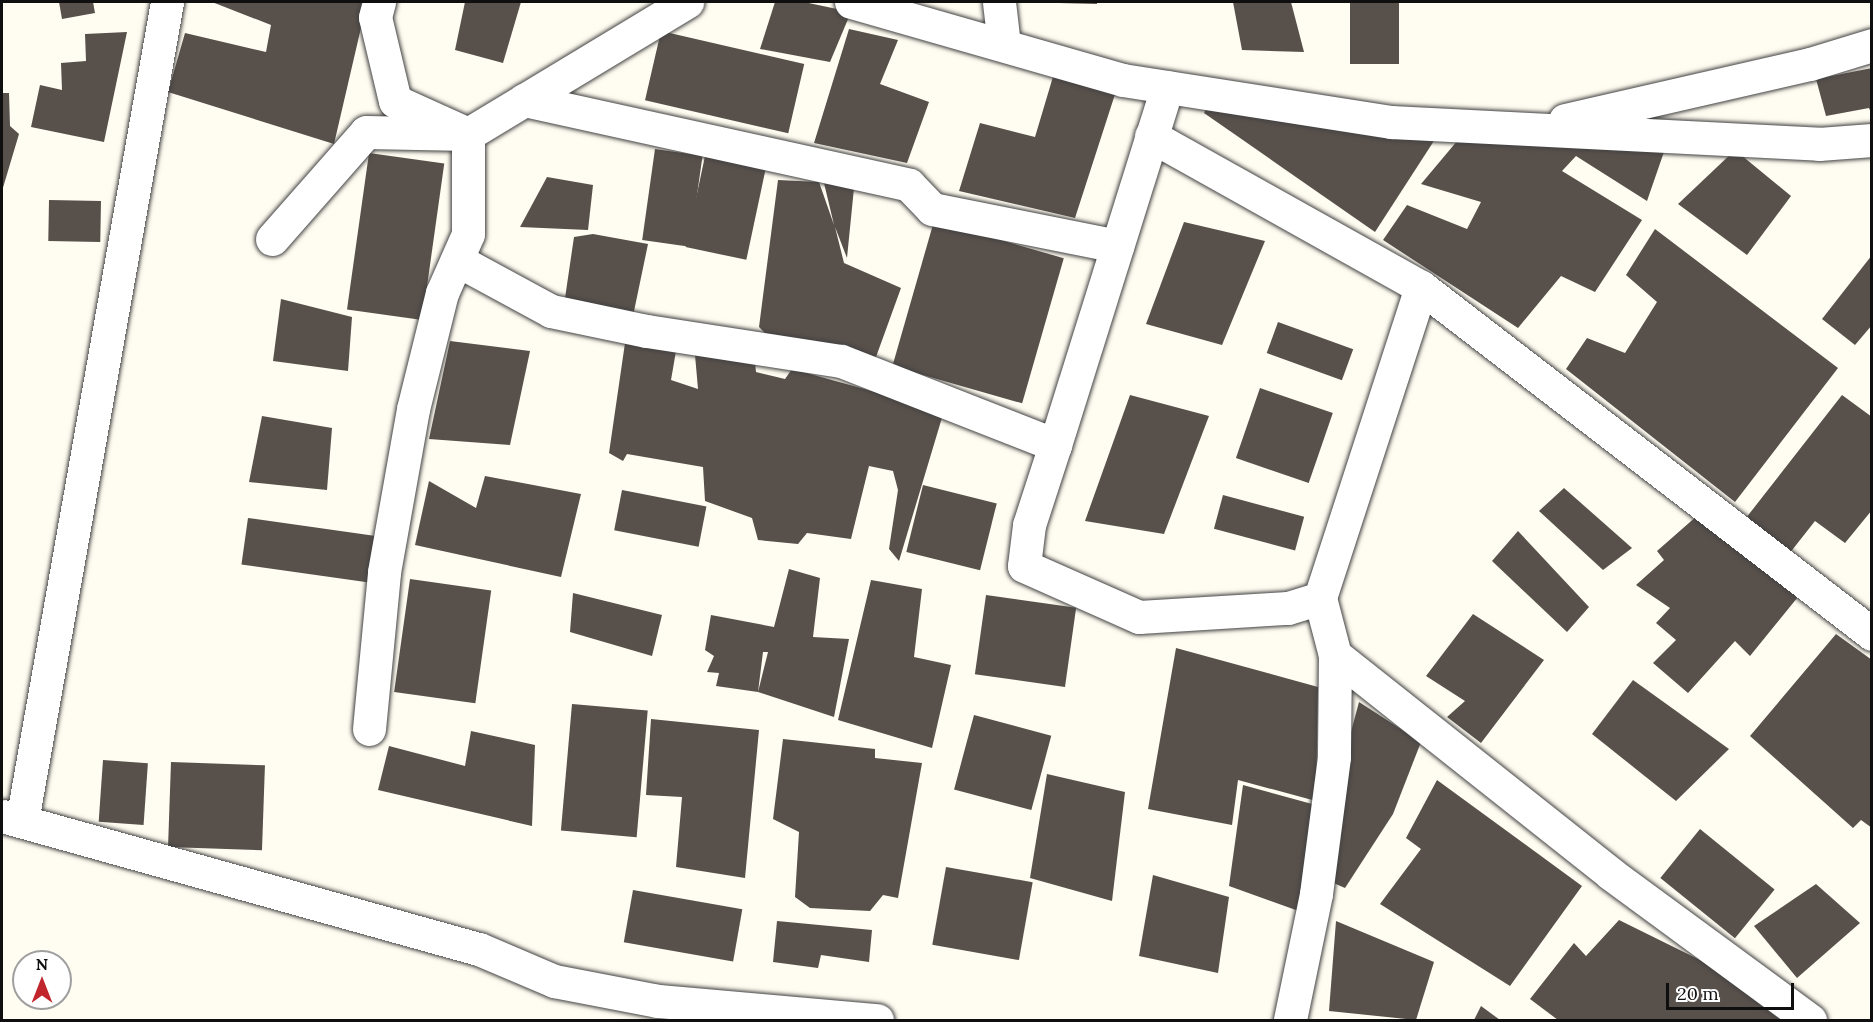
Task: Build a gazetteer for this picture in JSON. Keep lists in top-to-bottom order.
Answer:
{
  "scale_bar": "20 m",
  "north": "top"
}
